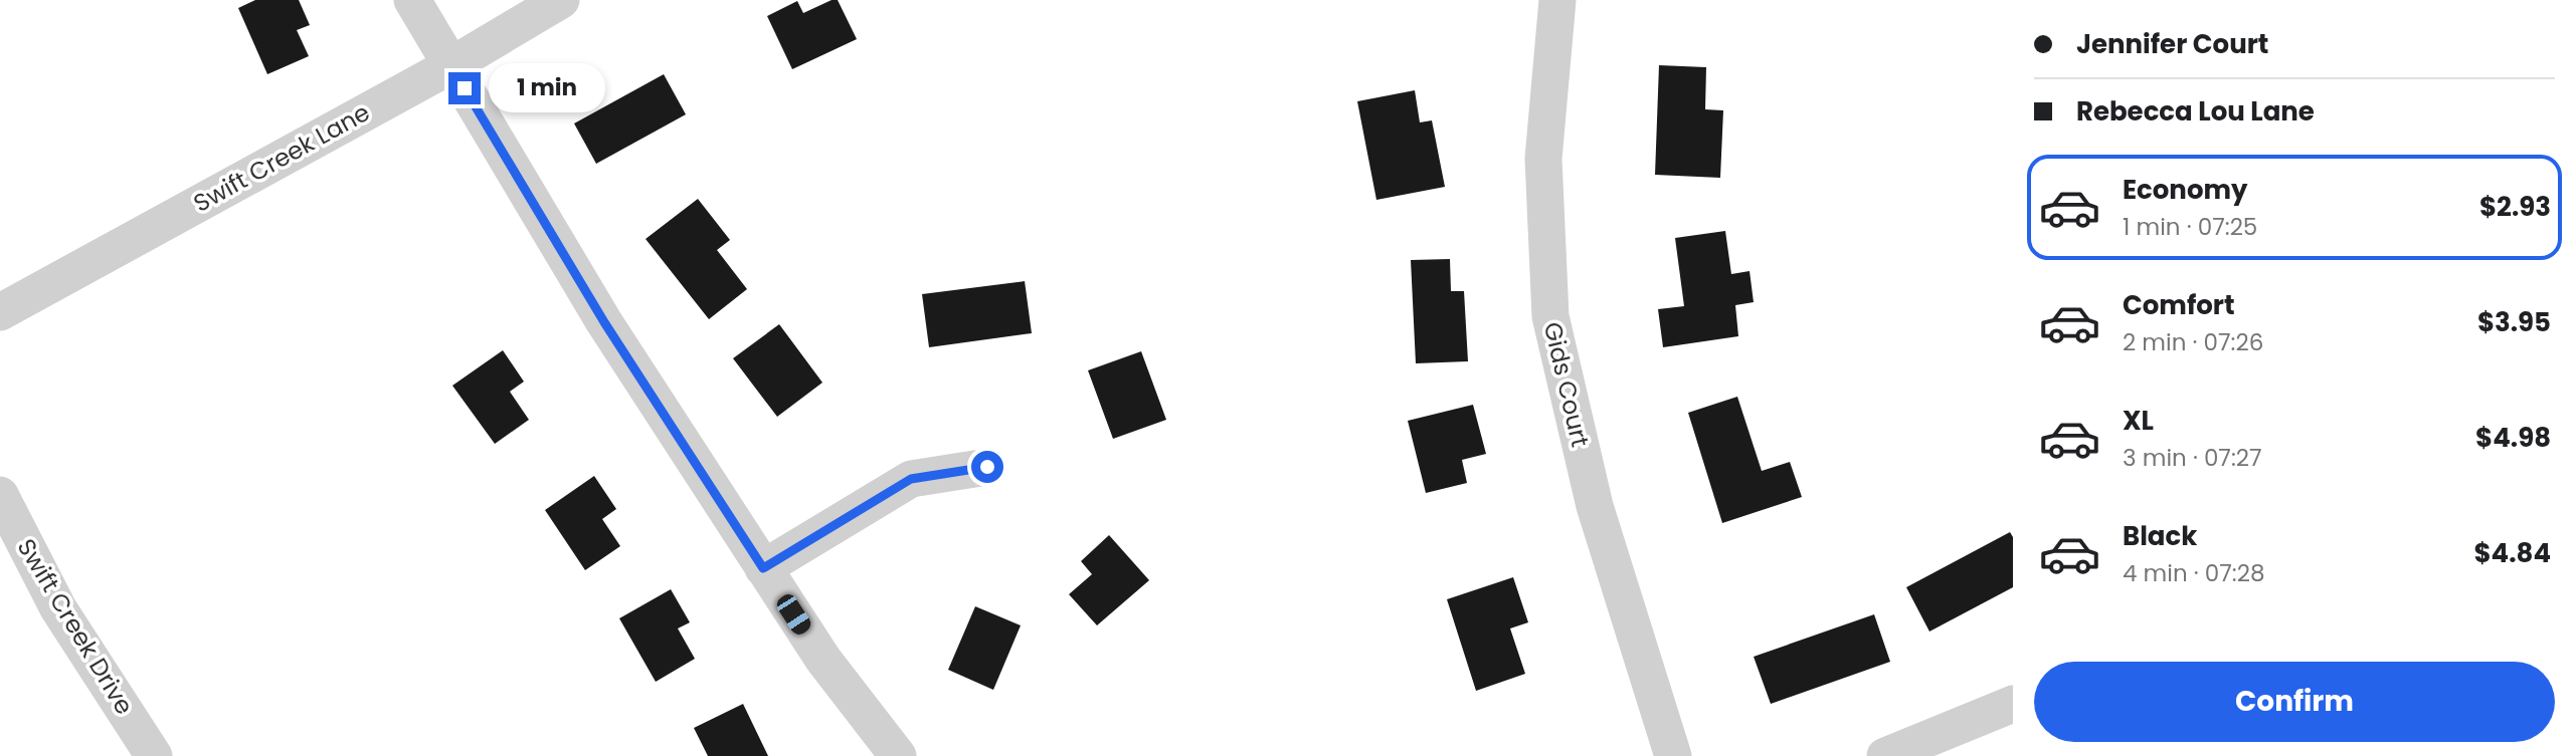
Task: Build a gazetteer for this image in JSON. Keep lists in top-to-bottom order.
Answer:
{
  "streets": {
    "street": ["Swift Creek Lane", "Gids Court", "Swift Creek Drive"]
  },
  "page": {
    "banner": ["Jennifer Court", "Rebecca Lou Lane"],
    "bubble": "1 min",
    "list": [
      {
        "name": "Economy",
        "note": "1 min · 07:25",
        "value": "$2.93"
      },
      {
        "name": "Comfort",
        "note": "2 min · 07:26",
        "value": "$3.95"
      },
      {
        "name": "XL",
        "note": "3 min · 07:27",
        "value": "$4.98"
      },
      {
        "name": "Black",
        "note": "4 min · 07:28",
        "value": "$4.84"
      }
    ],
    "buttons": "Confirm"
  }
}
